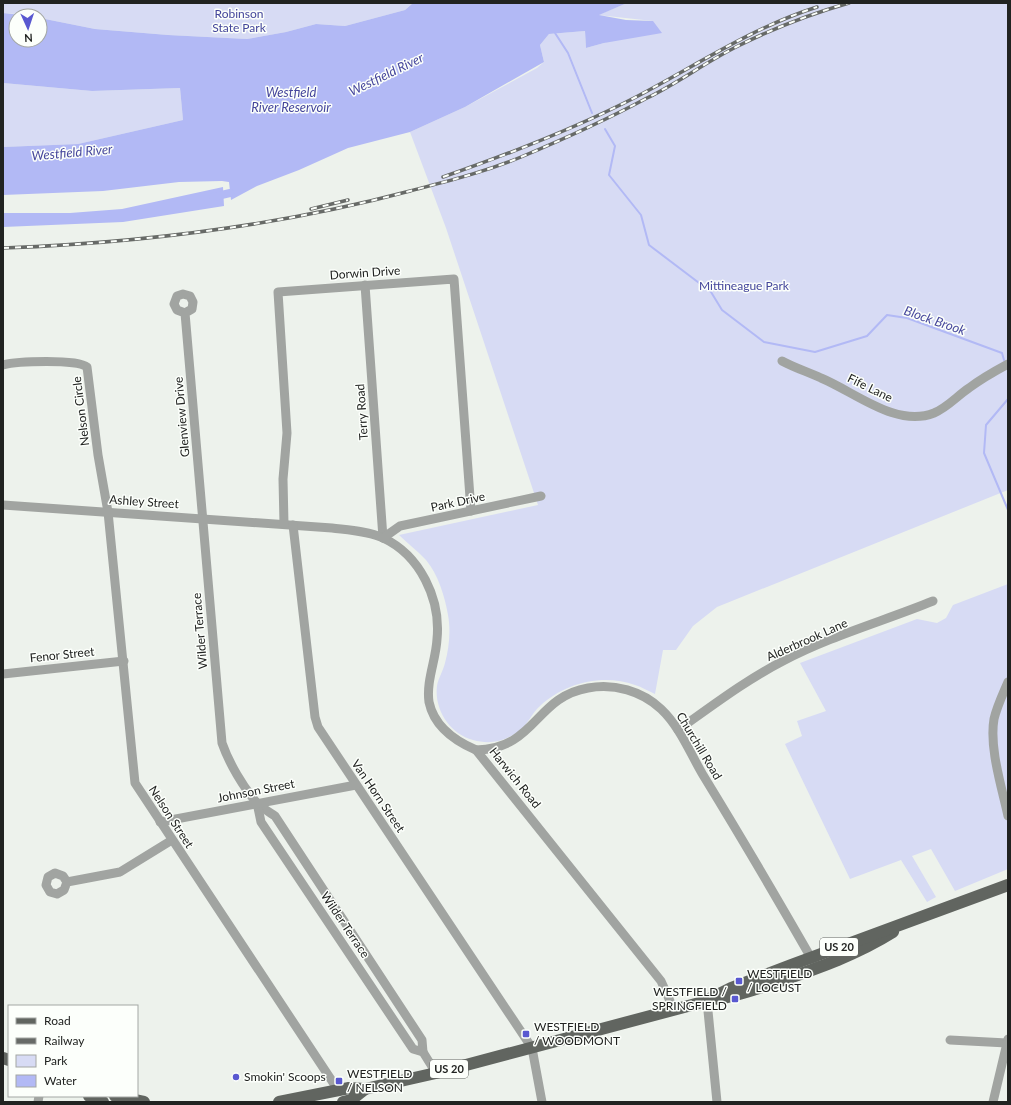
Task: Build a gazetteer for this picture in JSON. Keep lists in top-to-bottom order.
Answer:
{
  "streets": {
    "main road": ["US 20"],
    "street": [
      "Dorwin Drive",
      "Fife Lane",
      "Nelson Circle",
      "Terry Road",
      "Glenview Drive",
      "Ashley Street",
      "Park Drive",
      "Wilder Terrace",
      "Alderbrook Lane",
      "Fenor Street",
      "Churchill Road",
      "Harwich Road",
      "Johnson Street",
      "Van Horn Street",
      "Nelson Street"
    ]
  },
  "crossings": [
    ["Dorwin Drive", "Terry Road"],
    ["Dorwin Drive", "Ashley Street"],
    ["Dorwin Drive", "Park Drive"],
    ["Dorwin Drive", "Harwich Road"],
    ["Dorwin Drive", "Van Horn Street"],
    ["Nelson Circle", "Ashley Street"],
    ["Nelson Circle", "Nelson Street"],
    ["Terry Road", "Park Drive"],
    ["Terry Road", "Harwich Road"],
    ["Glenview Drive", "Ashley Street"],
    ["Glenview Drive", "Wilder Terrace"],
    ["Ashley Street", "Wilder Terrace"],
    ["Ashley Street", "Harwich Road"],
    ["Ashley Street", "Van Horn Street"],
    ["Ashley Street", "Nelson Street"],
    ["Park Drive", "Harwich Road"],
    ["Wilder Terrace", "Johnson Street"],
    ["Wilder Terrace", "US 20"],
    ["Alderbrook Lane", "Churchill Road"],
    ["Fenor Street", "Nelson Street"],
    ["Churchill Road", "Harwich Road"],
    ["Churchill Road", "US 20"],
    ["Harwich Road", "Van Horn Street"],
    ["Harwich Road", "US 20"],
    ["Johnson Street", "Van Horn Street"],
    ["Johnson Street", "Nelson Street"],
    ["Van Horn Street", "US 20"],
    ["Nelson Street", "US 20"]
  ],
  "water": ["Westfield River", "Westfield River Reservoir", "Block Brook"],
  "parks": ["Robinson State Park", "Mittineague Park"],
  "places": {
    "transit": [
      "WESTFIELD / LOCUST",
      "WESTFIELD / SPRINGFIELD",
      "WESTFIELD / WOODMONT",
      "WESTFIELD / NELSON"
    ],
    "other": ["Smokin' Scoops"]
  },
  "legend": [
    "Road",
    "Railway",
    "Park",
    "Water"
  ],
  "north": "bottom"
}
